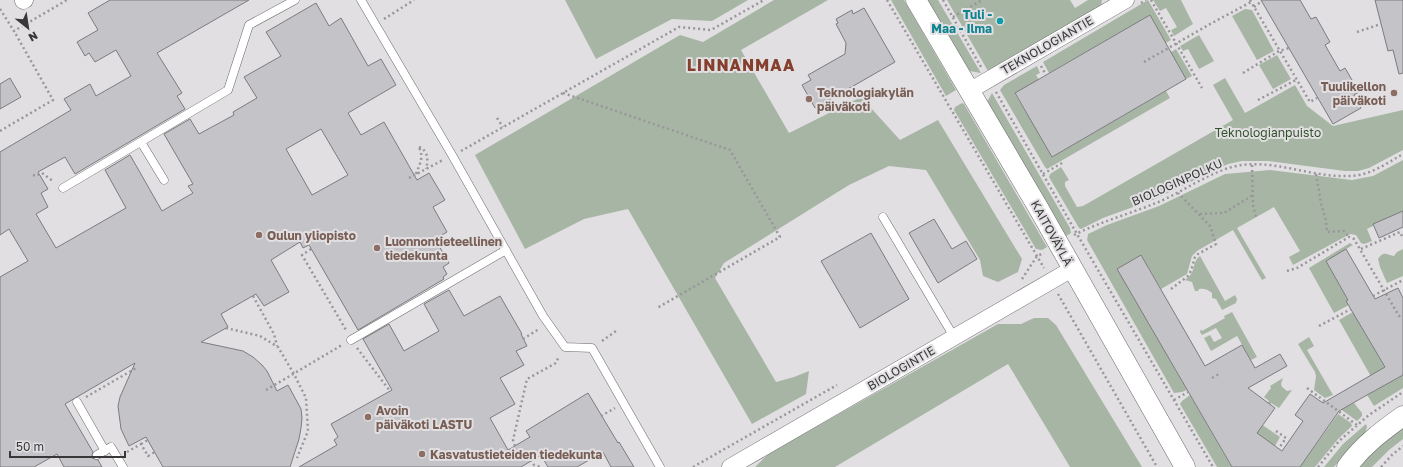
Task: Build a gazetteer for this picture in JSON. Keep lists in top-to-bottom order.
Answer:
{
  "streets": {
    "street": ["TEKNOLOGIANTIE", "KAITOVÄYLÄ", "BIOLOGINTIE"],
    "path": ["BIOLOGINPOLKU"]
  },
  "crossings": [
    ["TEKNOLOGIANTIE", "KAITOVÄYLÄ"],
    ["BIOLOGINPOLKU", "KAITOVÄYLÄ"],
    ["KAITOVÄYLÄ", "BIOLOGINTIE"]
  ],
  "districts": ["LINNANMAA"],
  "parks": ["Teknologianpuisto"],
  "places": [
    "Tuli - Maa - Ilma",
    "Tuulikellon päiväkoti",
    "Teknologiakylän päiväkoti",
    "Oulun yliopisto",
    "Luonnontieteellinen tiedekunta",
    "Avoin päiväkoti LASTU",
    "Kasvatustieteiden tiedekunta"
  ],
  "scale_bar": "50 m",
  "north": "bottom right"
}
